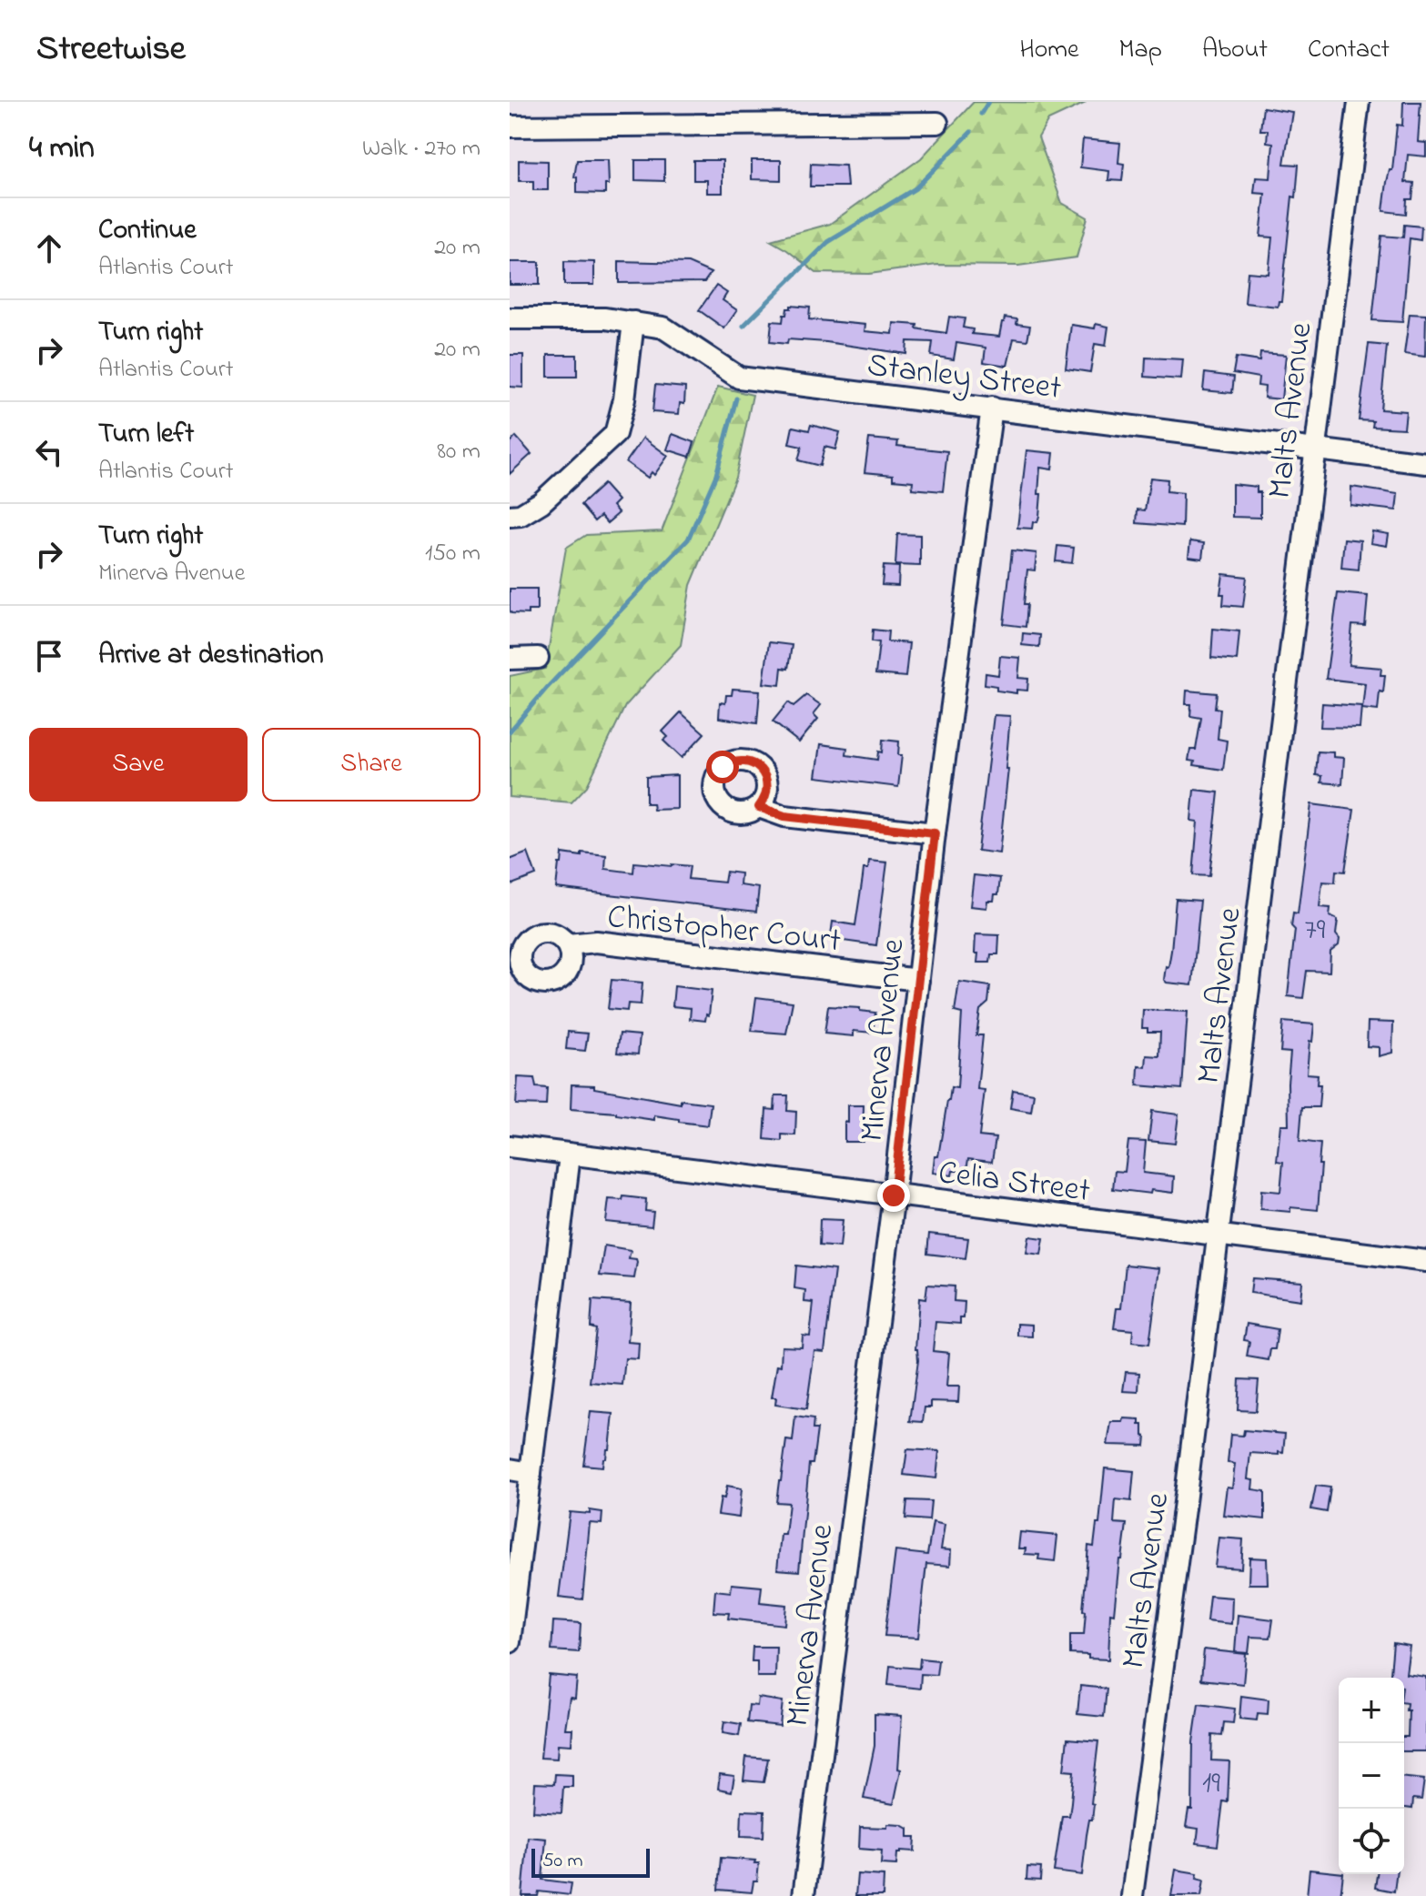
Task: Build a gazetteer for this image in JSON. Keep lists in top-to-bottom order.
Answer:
{
  "streets": {
    "street": [
      "Stanley Street",
      "Malts Avenue",
      "Christopher Court",
      "Minerva Avenue",
      "Celia Street"
    ]
  },
  "crossings": [
    ["Stanley Street", "Malts Avenue"],
    ["Stanley Street", "Minerva Avenue"],
    ["Malts Avenue", "Celia Street"],
    ["Christopher Court", "Minerva Avenue"],
    ["Minerva Avenue", "Celia Street"]
  ],
  "house_numbers": ["79", "19"],
  "scale_bar": "50 m",
  "page": {
    "header": "Streetwise",
    "nav": [
      "Home",
      "Map",
      "About",
      "Contact"
    ],
    "heading": ["4 min", "Walk · 270 m"],
    "list": [
      ["Continue", "Atlantis Court", "20 m"],
      ["Turn right", "Atlantis Court", "20 m"],
      ["Turn left", "Atlantis Court", "80 m"],
      ["Turn right", "Minerva Avenue", "150 m"],
      "Arrive at destination"
    ],
    "buttons": ["Save", "Share"],
    "map_buttons": ["+", "−"],
    "scale": "50 m"
  }
}
